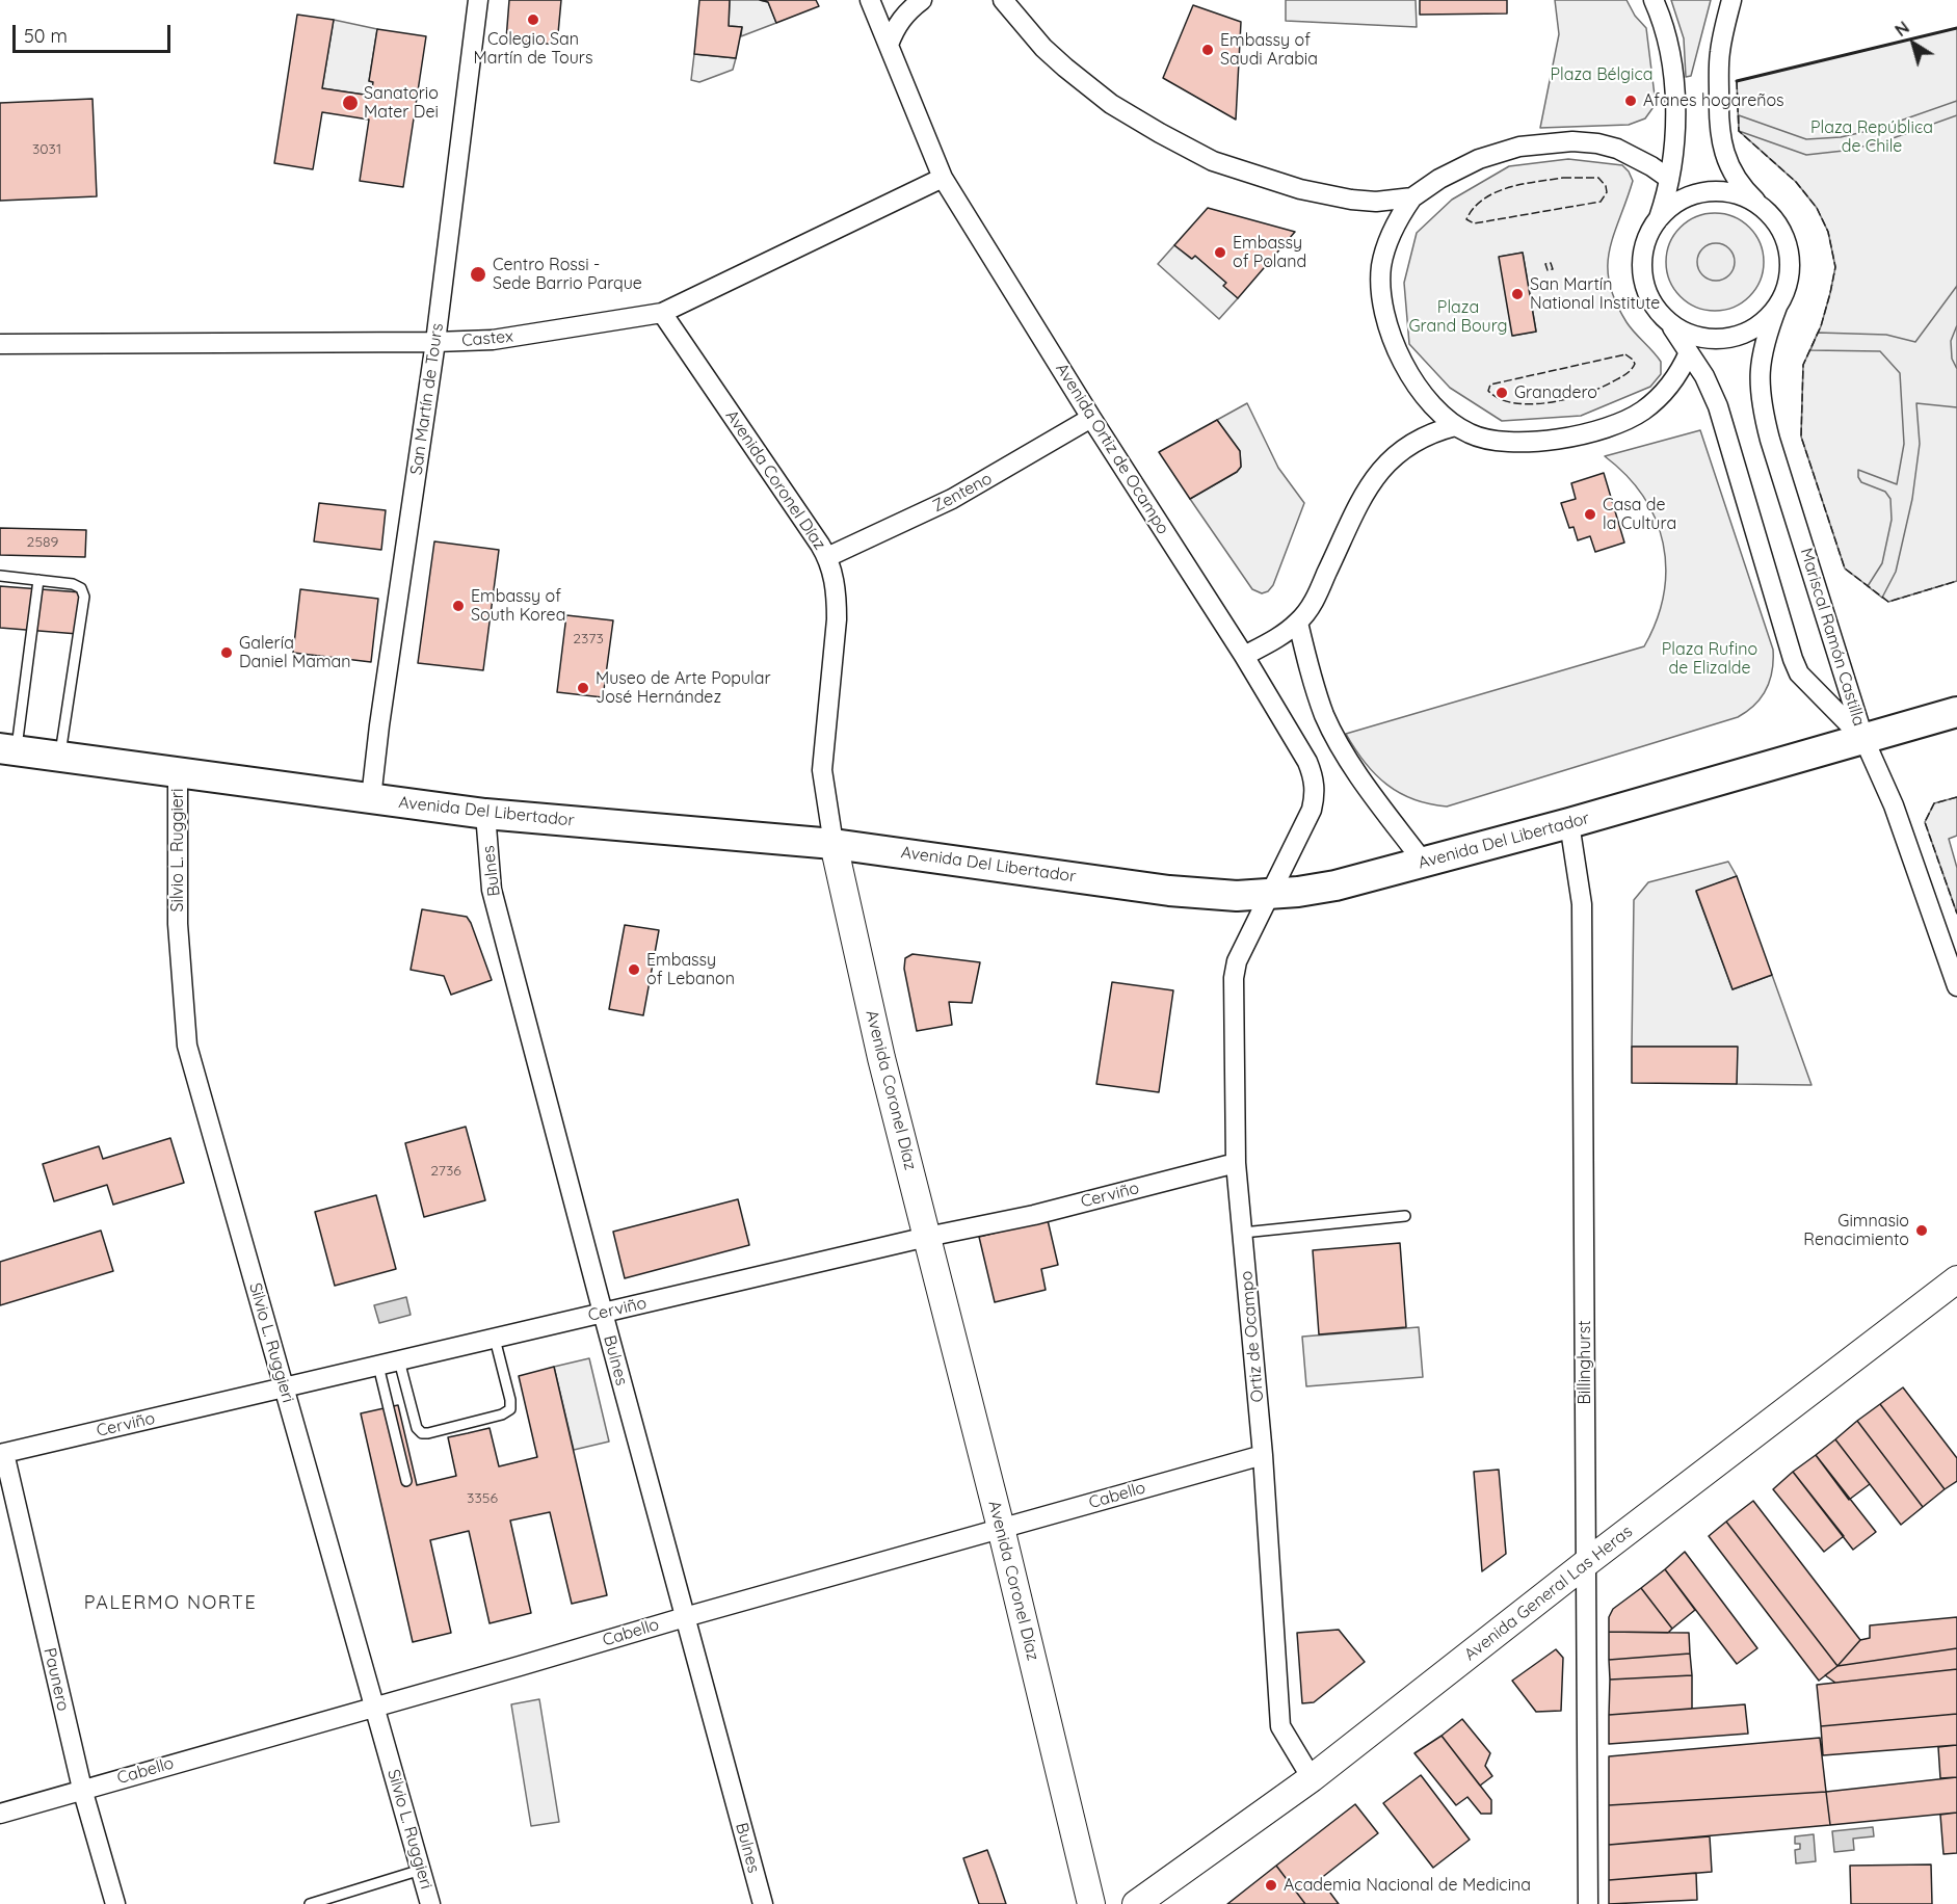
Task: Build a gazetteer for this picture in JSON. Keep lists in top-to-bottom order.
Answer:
{
  "streets": {
    "main road": ["Avenida Coronel Díaz", "Avenida Del Libertador", "Avenida General Las Heras"],
    "street": [
      "Castex",
      "San Martín de Tours",
      "Avenida Ortiz de Ocampo",
      "Zenteno",
      "Mariscal Ramón Castilla",
      "Silvio L. Ruggieri",
      "Bulnes",
      "Cerviño",
      "Ortiz de Ocampo",
      "Billinghurst",
      "Cabello",
      "Paunero"
    ]
  },
  "crossings": [
    ["Castex", "San Martín de Tours"],
    ["Castex", "Avenida Ortiz de Ocampo"],
    ["Castex", "Avenida Coronel Díaz"],
    ["San Martín de Tours", "Avenida Del Libertador"],
    ["Avenida Ortiz de Ocampo", "Zenteno"],
    ["Avenida Ortiz de Ocampo", "Avenida Del Libertador"],
    ["Avenida Ortiz de Ocampo", "Ortiz de Ocampo"],
    ["Avenida Coronel Díaz", "Zenteno"],
    ["Avenida Coronel Díaz", "Avenida Del Libertador"],
    ["Avenida Coronel Díaz", "Cerviño"],
    ["Avenida Coronel Díaz", "Cabello"],
    ["Mariscal Ramón Castilla", "Avenida Del Libertador"],
    ["Avenida Del Libertador", "Silvio L. Ruggieri"],
    ["Avenida Del Libertador", "Bulnes"],
    ["Avenida Del Libertador", "Ortiz de Ocampo"],
    ["Avenida Del Libertador", "Billinghurst"],
    ["Silvio L. Ruggieri", "Cerviño"],
    ["Silvio L. Ruggieri", "Cabello"],
    ["Bulnes", "Cerviño"],
    ["Bulnes", "Cabello"],
    ["Cerviño", "Ortiz de Ocampo"],
    ["Cerviño", "Paunero"],
    ["Ortiz de Ocampo", "Cabello"],
    ["Ortiz de Ocampo", "Avenida General Las Heras"],
    ["Billinghurst", "Avenida General Las Heras"],
    ["Cabello", "Paunero"]
  ],
  "districts": ["PALERMO NORTE"],
  "parks": [
    "Plaza Bélgica",
    "Plaza República de Chile",
    "Plaza Grand Bourg",
    "Plaza Rufino de Elizalde"
  ],
  "places": [
    "Colegio San Martín de Tours",
    "Embassy of Saudi Arabia",
    "Afanes hogareños",
    "Sanatorio Mater Dei",
    "Embassy of Poland",
    "Centro Rossi - Sede Barrio Parque",
    "San Martín National Institute",
    "Granadero",
    "Casa de la Cultura",
    "Embassy of South Korea",
    "Galería Daniel Maman",
    "Museo de Arte Popular José Hernández",
    "Embassy of Lebanon",
    "Gimnasio Renacimiento",
    "Academia Nacional de Medicina"
  ],
  "house_numbers": [
    "3031",
    "2589",
    "2373",
    "2736",
    "3356"
  ],
  "scale_bar": "50 m",
  "north": "top left"
}
